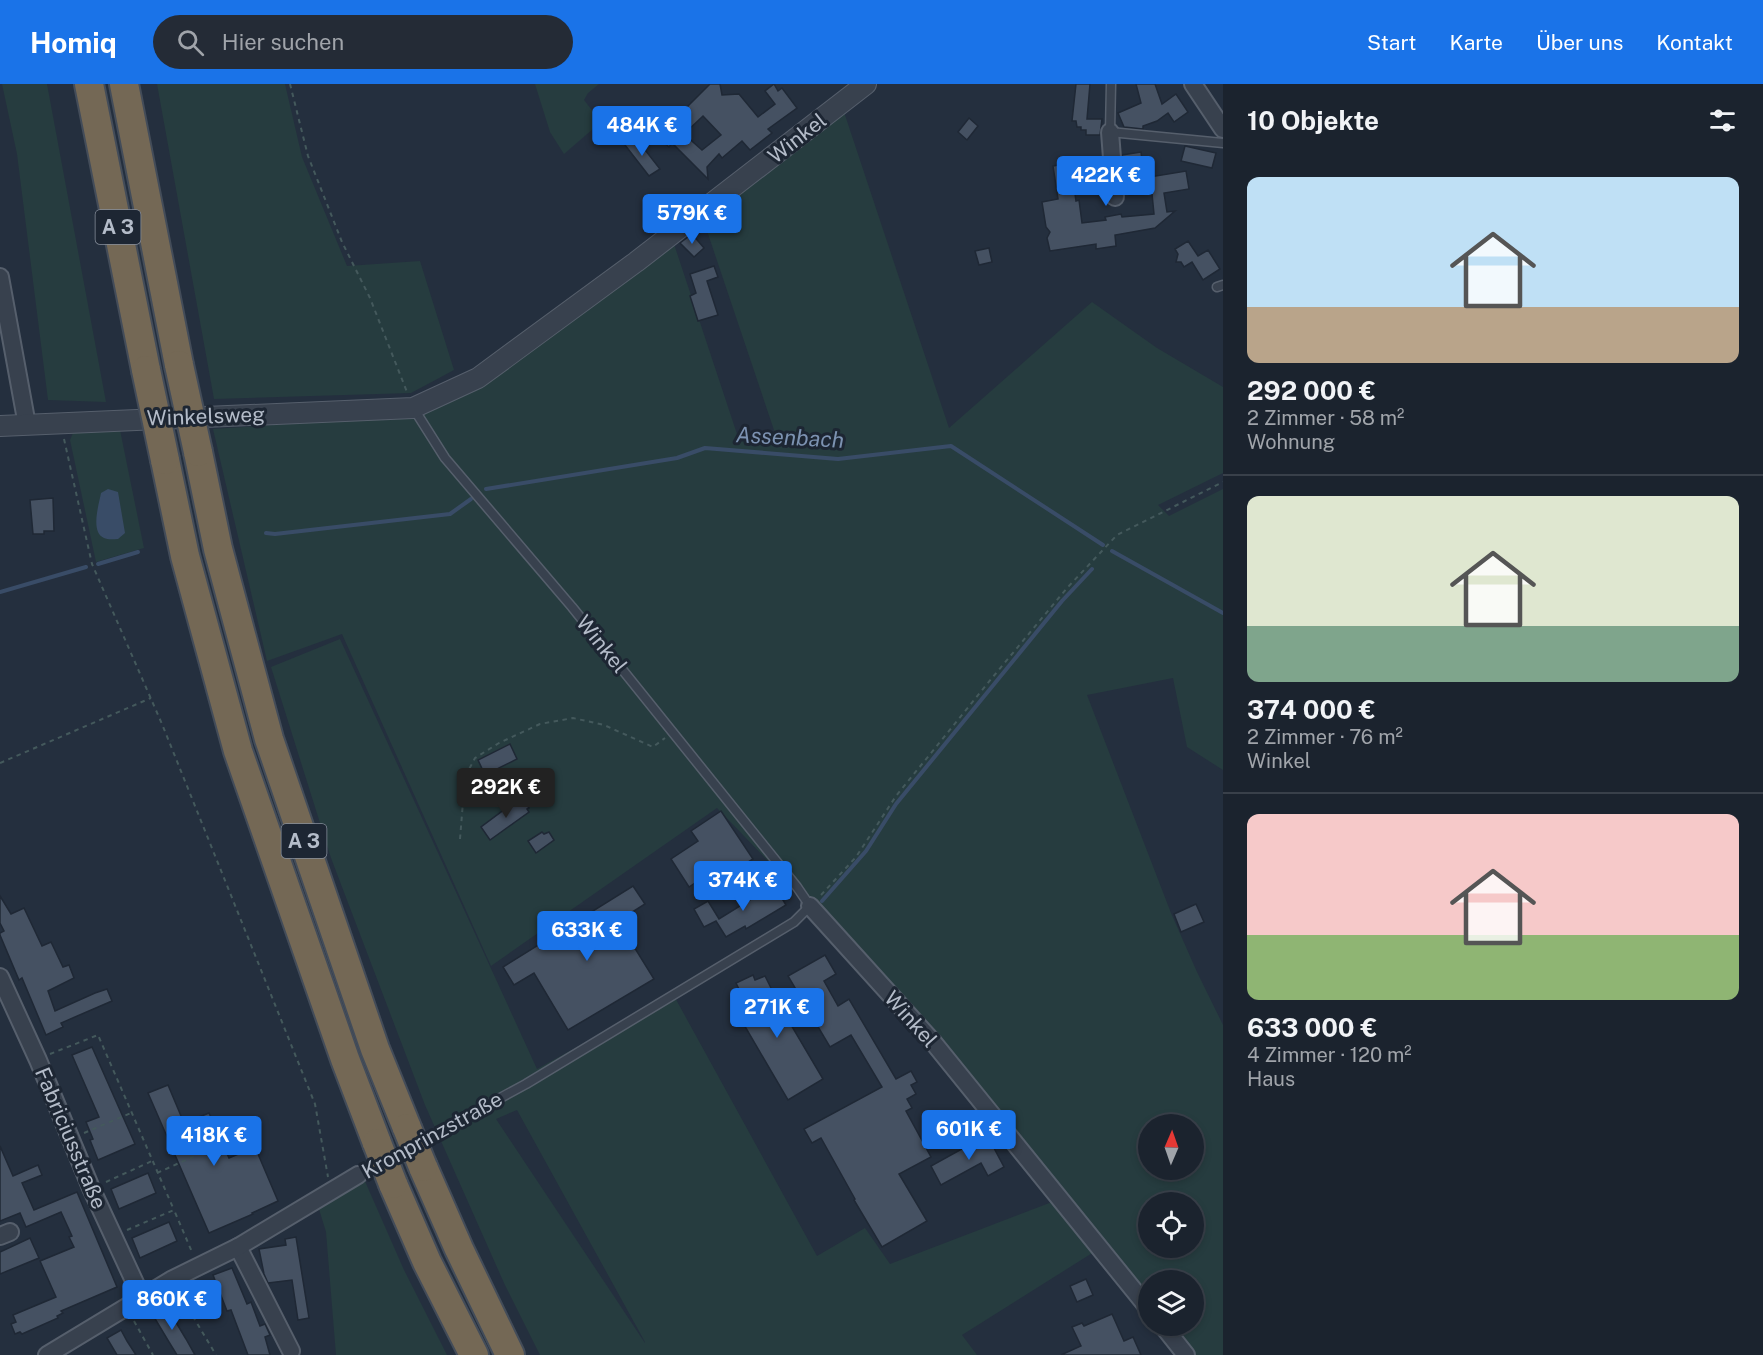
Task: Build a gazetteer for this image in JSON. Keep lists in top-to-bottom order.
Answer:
{
  "streets": {
    "highway": ["A 3"],
    "street": [
      "Winkel",
      "Winkelsweg",
      "Kronprinzstraße",
      "Fabriciusstraße"
    ]
  },
  "crossings": [
    ["Winkel", "Winkelsweg"],
    ["Winkel", "Kronprinzstraße"],
    ["Kronprinzstraße", "Fabriciusstraße"]
  ],
  "water": ["Assenbach"],
  "north": "top",
  "page": {
    "header": "Homiq",
    "search": "Hier suchen",
    "nav": [
      "Start",
      "Karte",
      "Über uns",
      "Kontakt"
    ],
    "heading": "10 Objekte",
    "price": [
      "484K €",
      "422K €",
      "579K €",
      "292K €",
      "374K €",
      "633K €",
      "271K €",
      "601K €",
      "418K €",
      "860K €"
    ],
    "list": [
      {
        "name": "292 000 €",
        "note": "2 Zimmer · 58 m² · Wohnung"
      },
      {
        "name": "374 000 €",
        "note": "2 Zimmer · 76 m² · Winkel"
      },
      {
        "name": "633 000 €",
        "note": "4 Zimmer · 120 m² · Haus"
      }
    ]
  }
}
